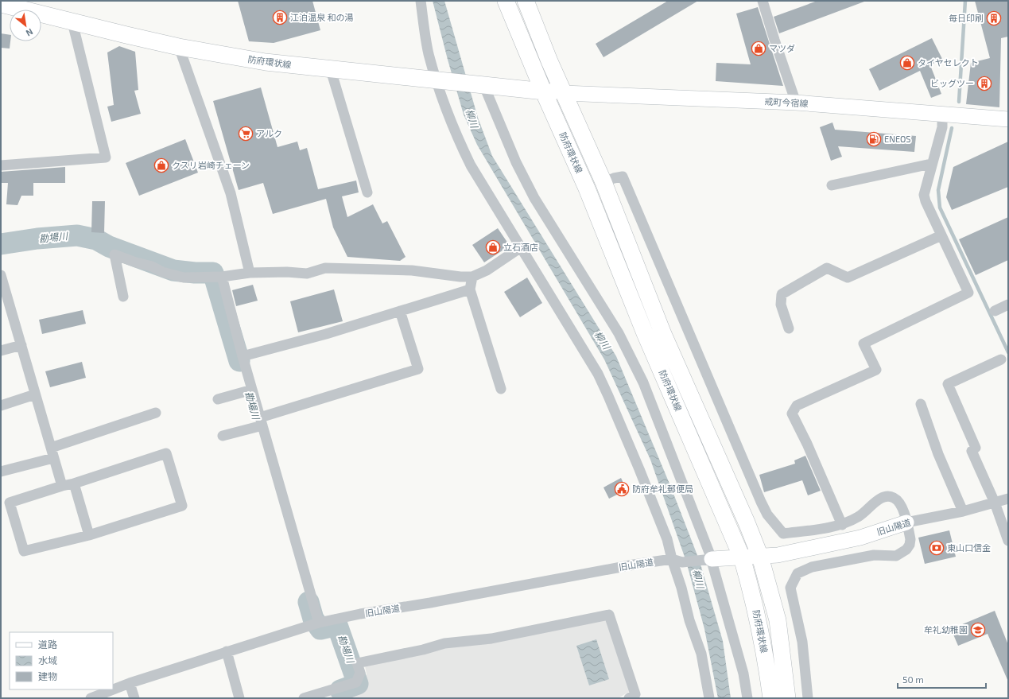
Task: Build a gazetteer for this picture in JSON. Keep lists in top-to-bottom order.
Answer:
{
  "streets": {
    "main road": ["防府環状線"],
    "street": ["戒町今宿線", "旧山陽道"]
  },
  "crossings": [
    ["防府環状線", "戒町今宿線"],
    ["防府環状線", "旧山陽道"]
  ],
  "water": ["柳川", "勘場川"],
  "places": {
    "building": ["江泊温泉 和の湯", "毎日印刷", "ビッグツー"],
    "shop": [
      "マツダ",
      "タイヤセレクト",
      "クスリ岩崎チェーン",
      "立石酒店"
    ],
    "supermarket": ["アルク"],
    "fuel station": ["ENEOS"],
    "public building": ["防府牟礼郵便局"],
    "bank": ["東山口信金"],
    "school or university": ["牟礼幼稚園"]
  },
  "legend": ["道路", "水域", "建物"],
  "scale_bar": "50 m",
  "north": "bottom right"
}
